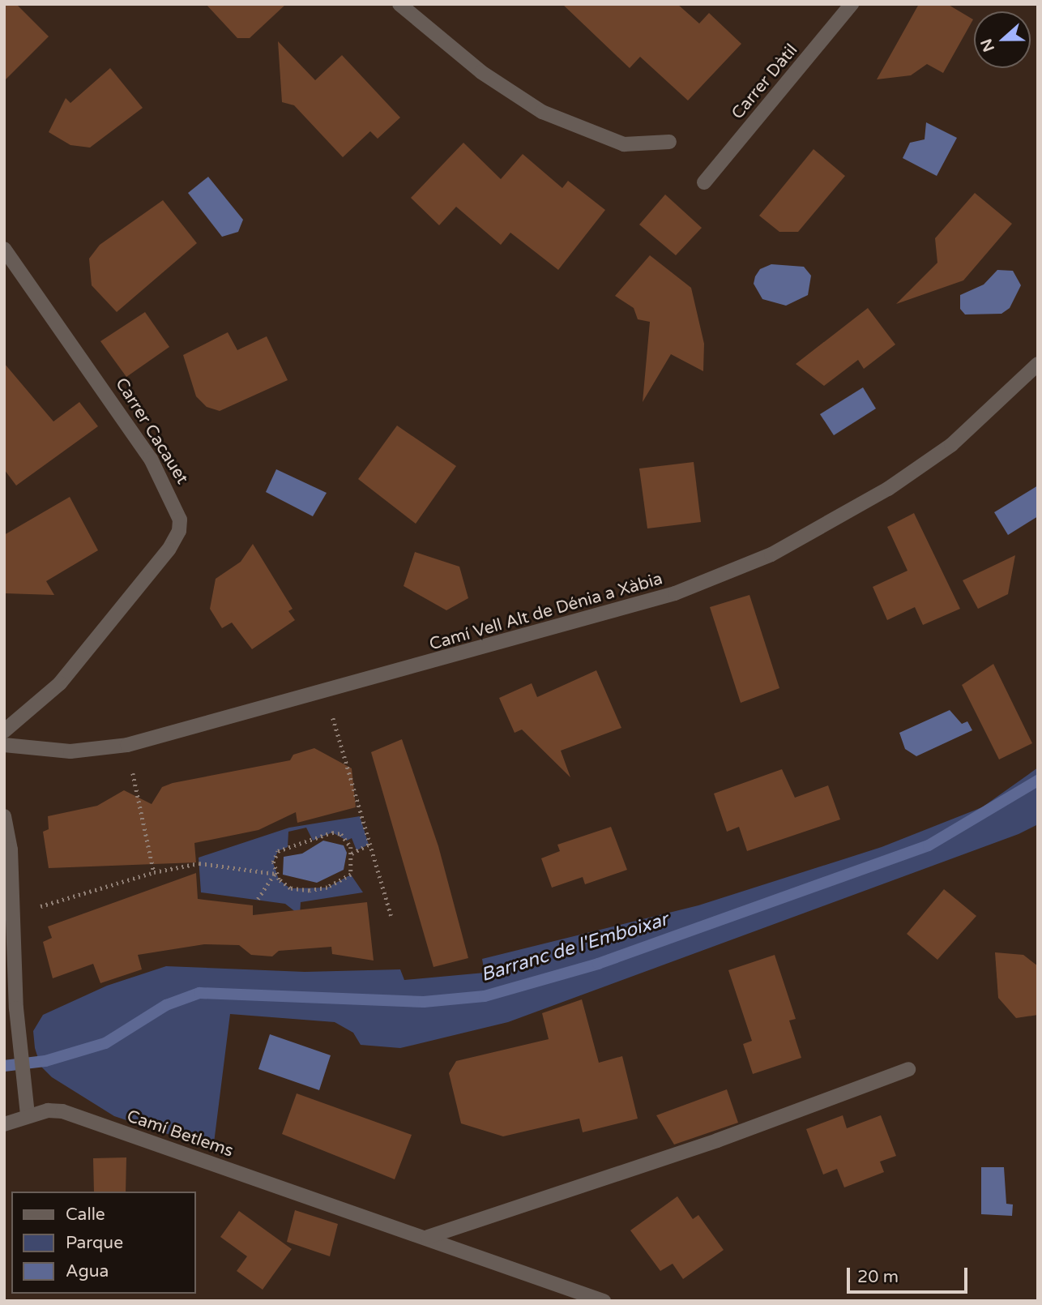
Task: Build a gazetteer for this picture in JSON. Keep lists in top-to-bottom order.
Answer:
{
  "streets": {
    "street": [
      "Carrer Dàtil",
      "Carrer Cacauet",
      "Camí Vell Alt de Dénia a Xàbia",
      "Camí Betlems"
    ]
  },
  "water": ["Barranc de l'Emboixar"],
  "legend": ["Calle", "Parque", "Agua"],
  "scale_bar": "20 m",
  "north": "left"
}
